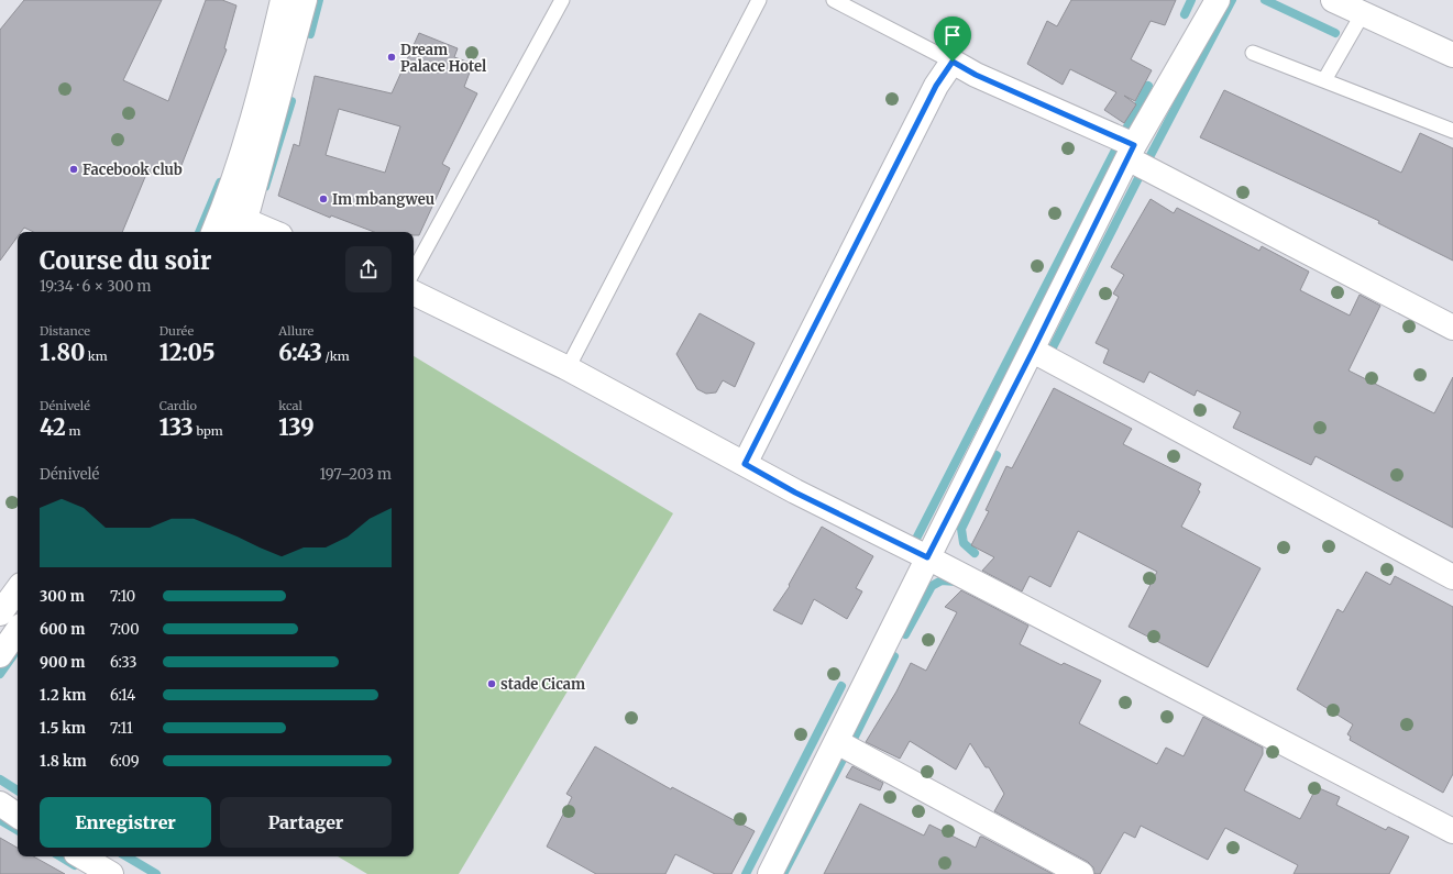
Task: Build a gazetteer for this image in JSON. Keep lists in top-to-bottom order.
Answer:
{
  "places": [
    "Dream Palace Hotel",
    "Facebook club",
    "Im mbangweu",
    "stade Cicam"
  ],
  "page": {
    "heading": ["Course du soir", "19:34 · 6 × 300 m"],
    "stats": [
      ["Distance", "1.80 km"],
      ["Durée", "12:05"],
      ["Allure", "6:43 /km"],
      ["Dénivelé", "42 m"],
      ["Cardio", "133 bpm"],
      ["kcal", "139"]
    ],
    "chart": ["Dénivelé", "197–203 m"],
    "list": [
      {
        "name": "300 m",
        "note": "7:10"
      },
      {
        "name": "600 m",
        "note": "7:00"
      },
      {
        "name": "900 m",
        "note": "6:33"
      },
      {
        "name": "1.2 km",
        "note": "6:14"
      },
      {
        "name": "1.5 km",
        "note": "7:11"
      },
      {
        "name": "1.8 km",
        "note": "6:09"
      }
    ],
    "buttons": ["Enregistrer", "Partager"]
  }
}
